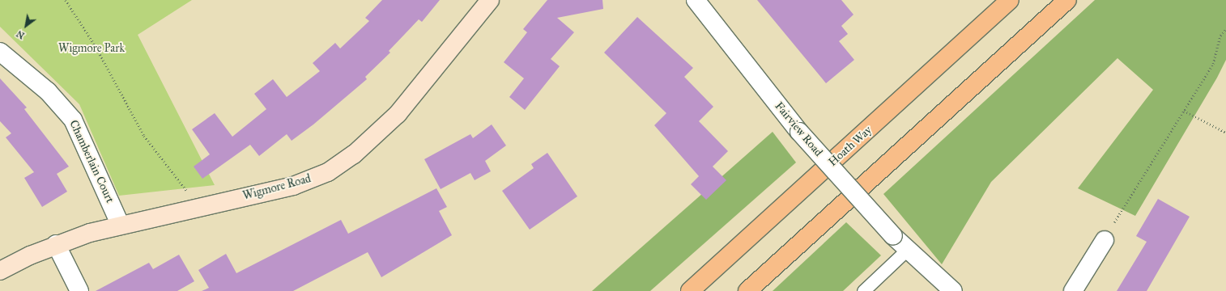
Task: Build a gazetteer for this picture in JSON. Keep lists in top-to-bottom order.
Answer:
{
  "streets": {
    "main road": ["Hoath Way"],
    "street": ["Fairview Road", "Chamberlain Court", "Wigmore Road"]
  },
  "crossings": [
    ["Chamberlain Court", "Wigmore Road"]
  ],
  "parks": ["Wigmore Park"],
  "north": "bottom left"
}
